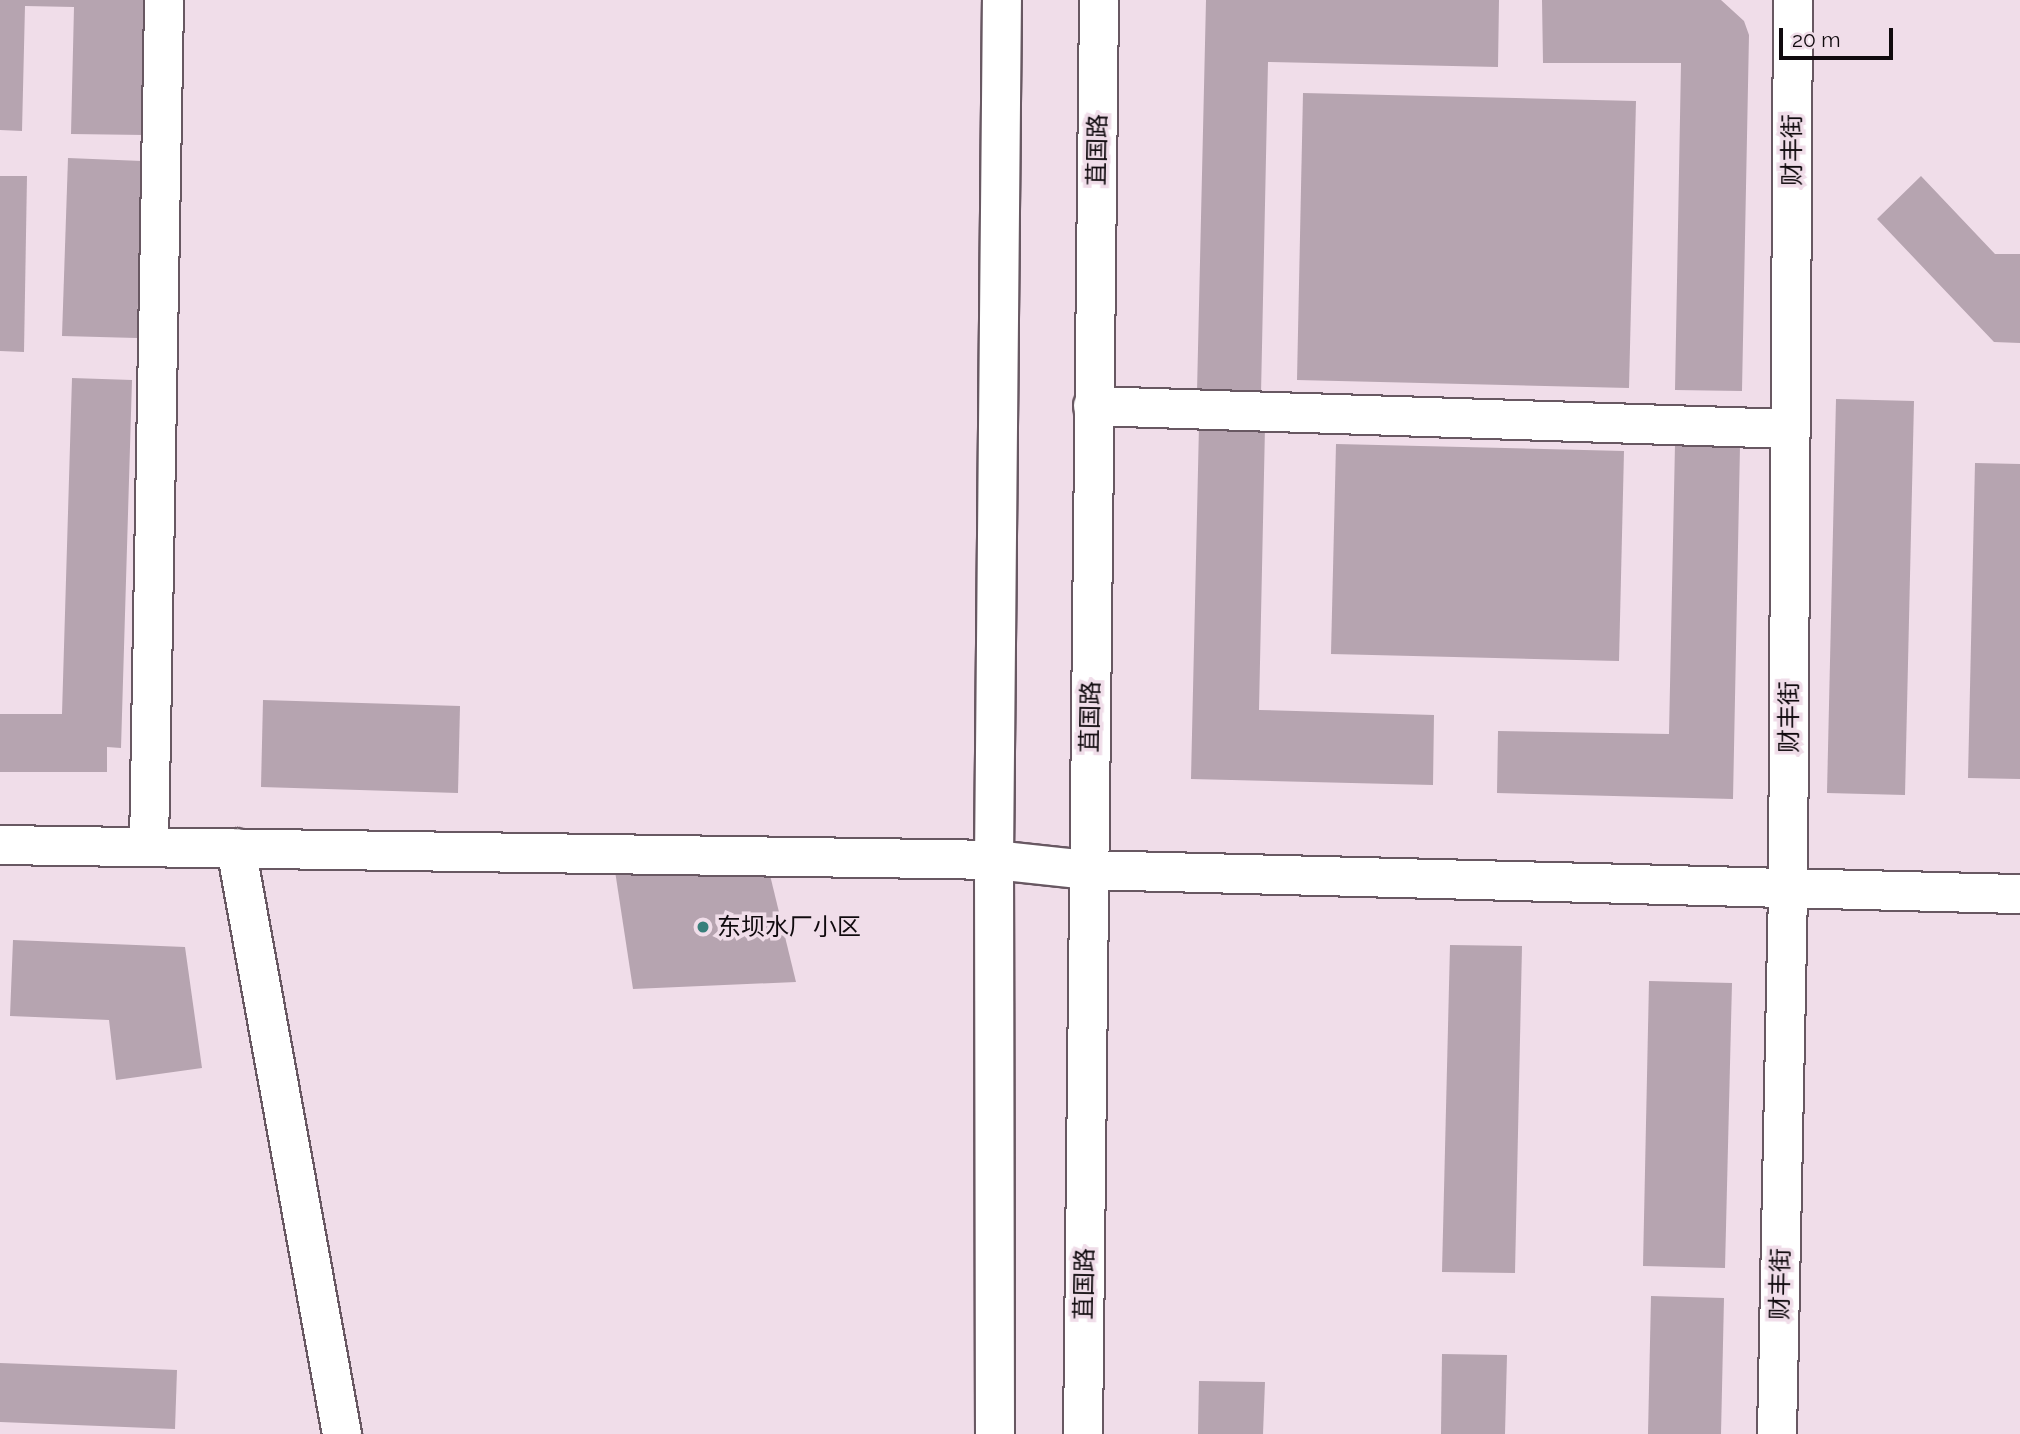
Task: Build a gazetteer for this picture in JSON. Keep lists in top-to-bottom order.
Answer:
{
  "streets": {
    "street": ["苴国路", "财丰街"]
  },
  "places": ["东坝水厂小区"],
  "scale_bar": "20 m"
}
